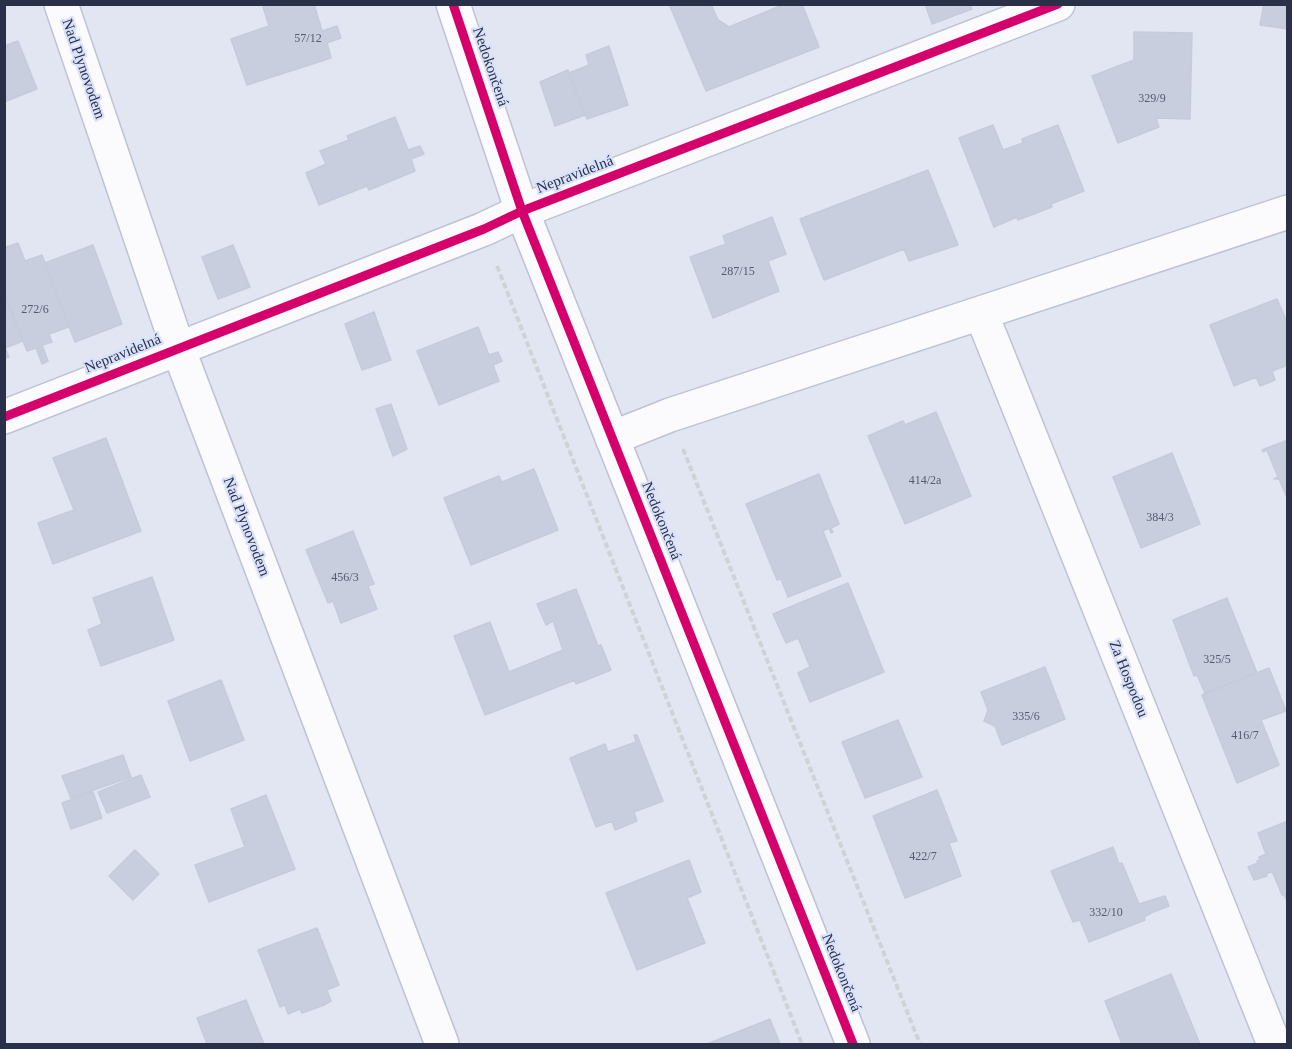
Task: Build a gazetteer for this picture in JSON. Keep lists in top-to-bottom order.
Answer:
{
  "streets": {
    "street": [
      "Nedokončená",
      "Nad Plynovodem",
      "Nepravidelná",
      "Za Hospodou"
    ]
  },
  "crossings": [
    ["Nedokončená", "Nepravidelná"],
    ["Nad Plynovodem", "Nepravidelná"]
  ],
  "house_numbers": [
    "57/12",
    "329/9",
    "287/15",
    "272/6",
    "414/2a",
    "384/3",
    "456/3",
    "325/5",
    "335/6",
    "416/7",
    "422/7",
    "332/10"
  ]
}
